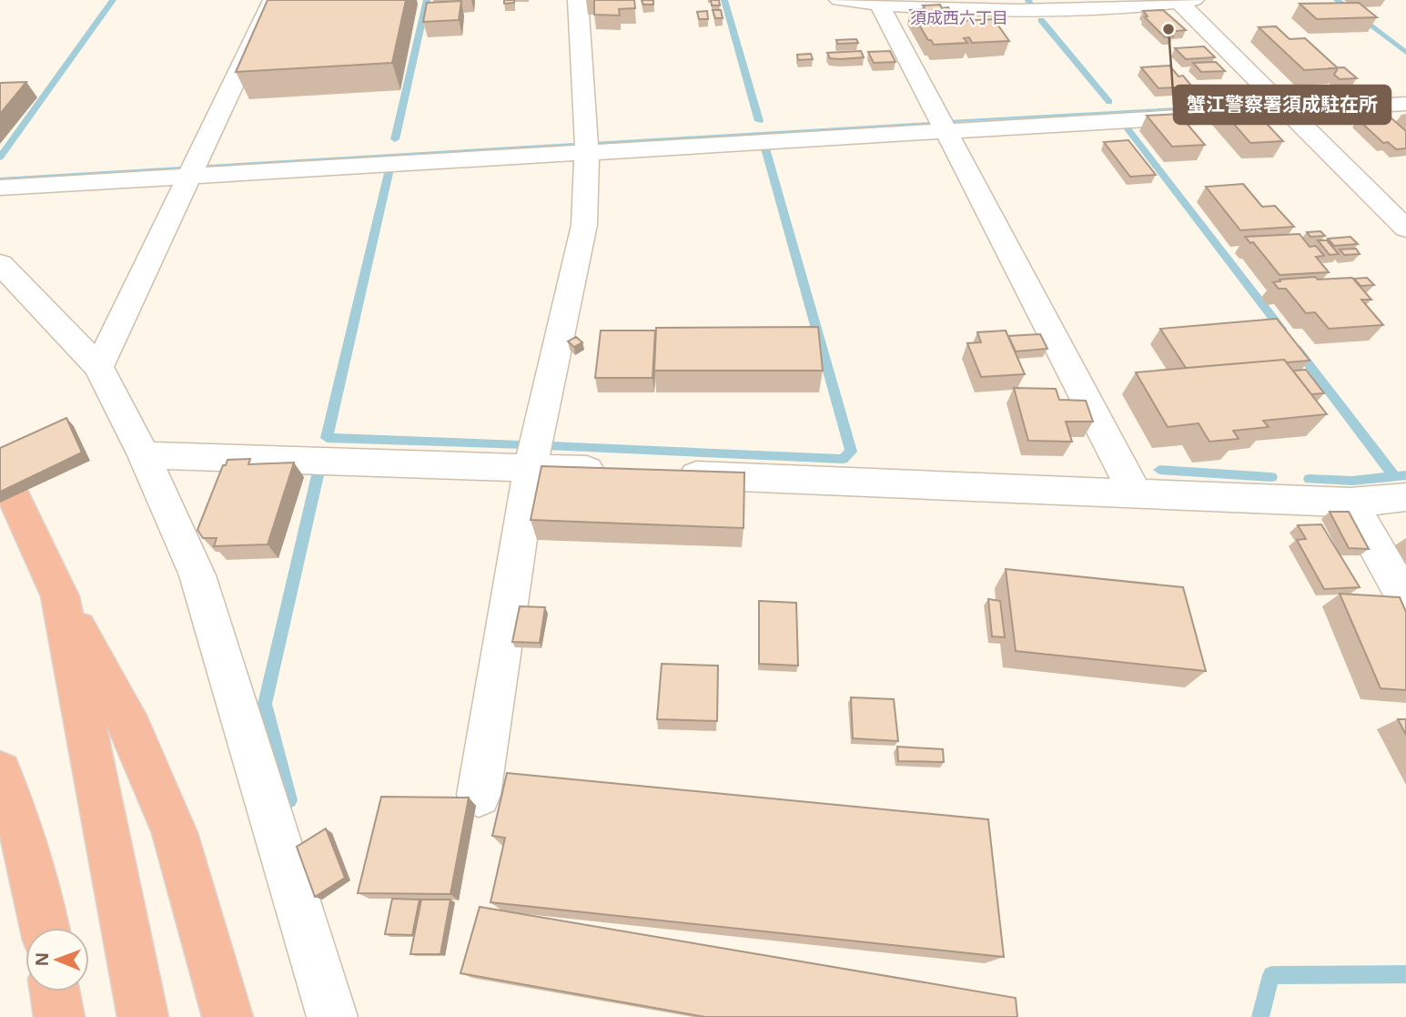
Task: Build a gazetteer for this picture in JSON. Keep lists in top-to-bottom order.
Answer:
{
  "districts": ["須成西六丁目"],
  "places": ["蟹江警察署須成駐在所"],
  "north": "left"
}
